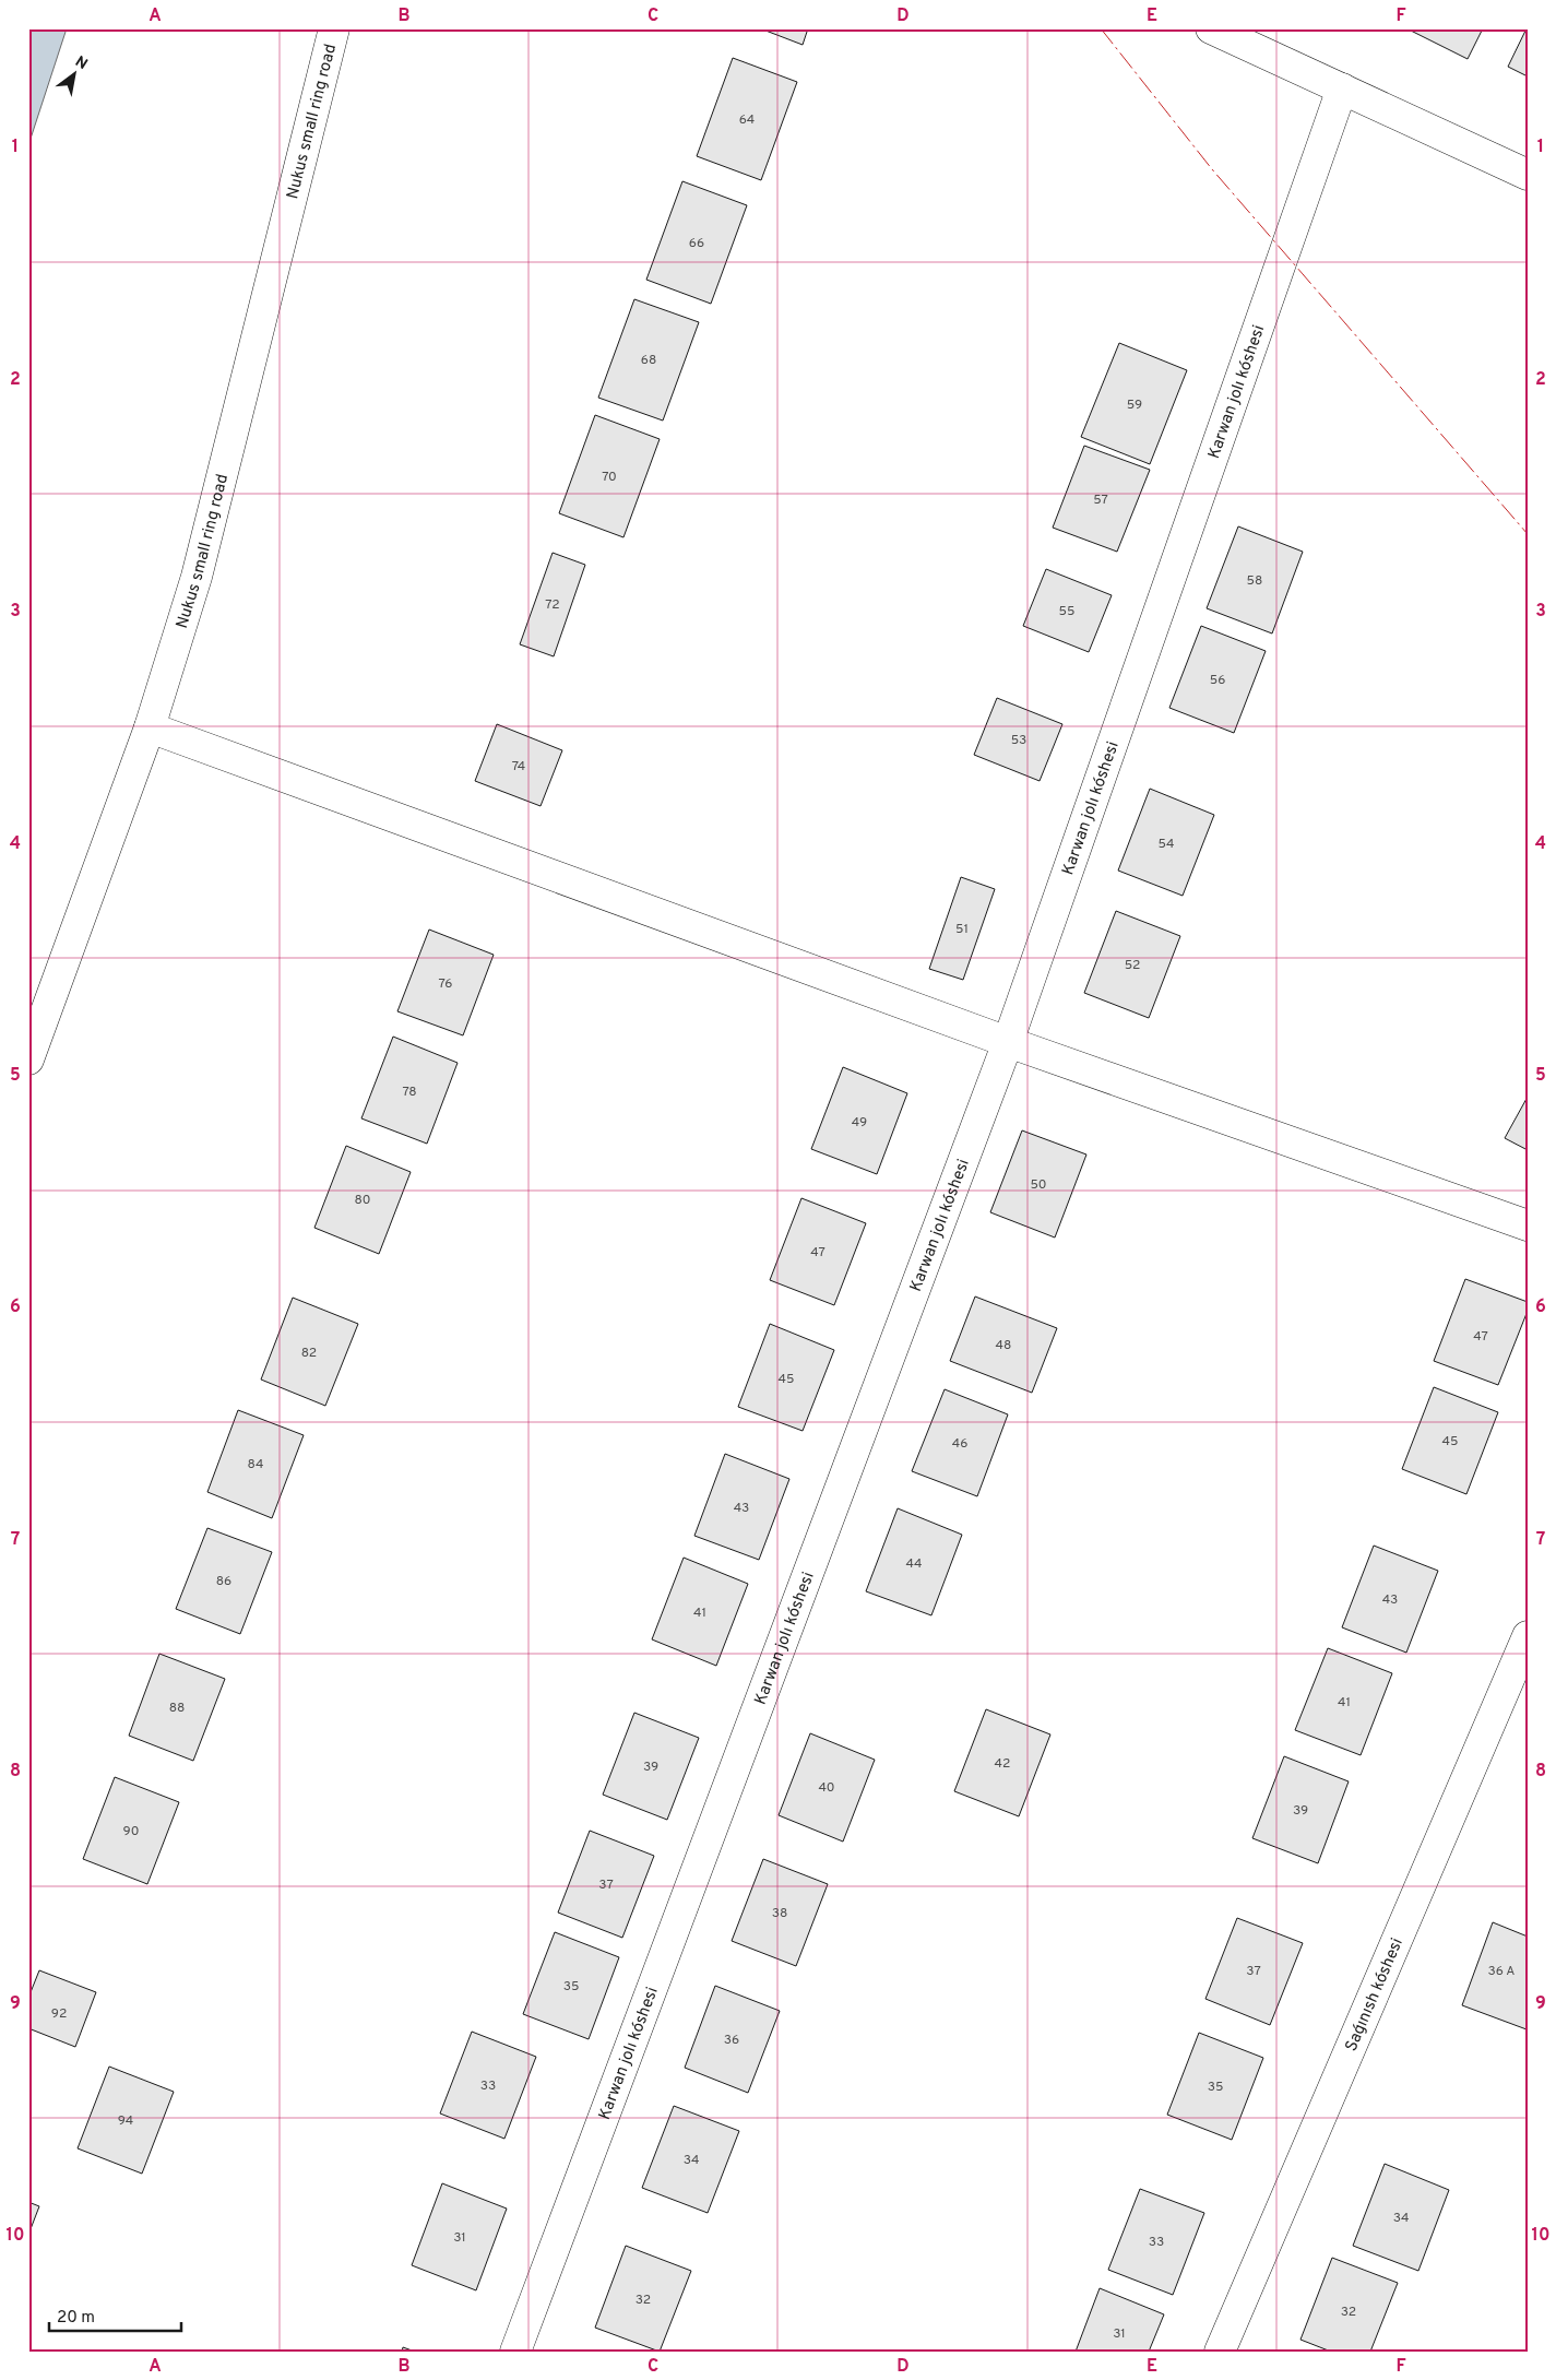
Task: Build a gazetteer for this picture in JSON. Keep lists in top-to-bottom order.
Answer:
{
  "streets": {
    "street": ["Nukus small ring road", "Karwan jolı kóshesi", "Saǵınısh kóshesi"]
  },
  "house_numbers": [
    "64",
    "66",
    "68",
    "59",
    "70",
    "57",
    "58",
    "72",
    "55",
    "56",
    "53",
    "74",
    "54",
    "51",
    "52",
    "76",
    "78",
    "49",
    "50",
    "80",
    "47",
    "47",
    "48",
    "82",
    "45",
    "45",
    "46",
    "84",
    "43",
    "44",
    "86",
    "43",
    "41",
    "41",
    "88",
    "42",
    "39",
    "40",
    "39",
    "90",
    "37",
    "38",
    "37",
    "36 А",
    "35",
    "92",
    "36",
    "33",
    "35",
    "94",
    "34",
    "34",
    "31",
    "33",
    "32",
    "32",
    "31"
  ],
  "scale_bar": "20 m",
  "north": "top right",
  "grid": {
    "columns": [
      "A",
      "B",
      "C",
      "D",
      "E",
      "F"
    ],
    "rows": [
      "1",
      "2",
      "3",
      "4",
      "5",
      "6",
      "7",
      "8",
      "9",
      "10"
    ]
  }
}
